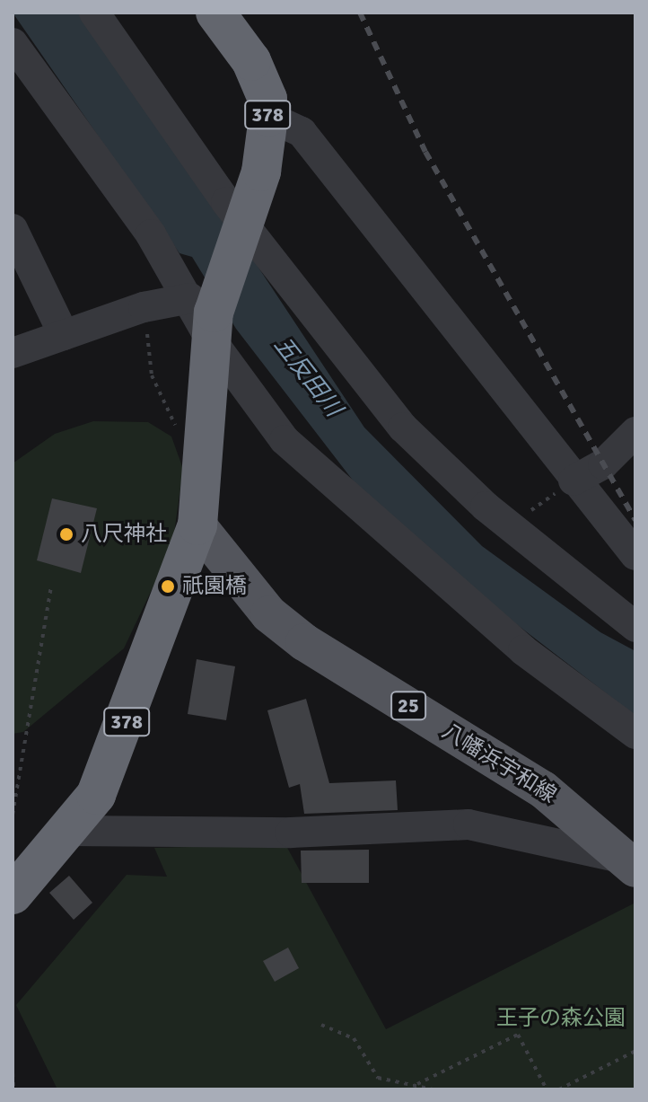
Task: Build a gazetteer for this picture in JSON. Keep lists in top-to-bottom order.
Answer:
{
  "streets": {
    "highway": ["378"],
    "main road": ["25", "八幡浜宇和線"]
  },
  "crossings": [
    ["378", "八幡浜宇和線"]
  ],
  "water": ["五反田川"],
  "parks": ["王子の森公園"],
  "places": ["八尺神社", "祇園橋"]
}
